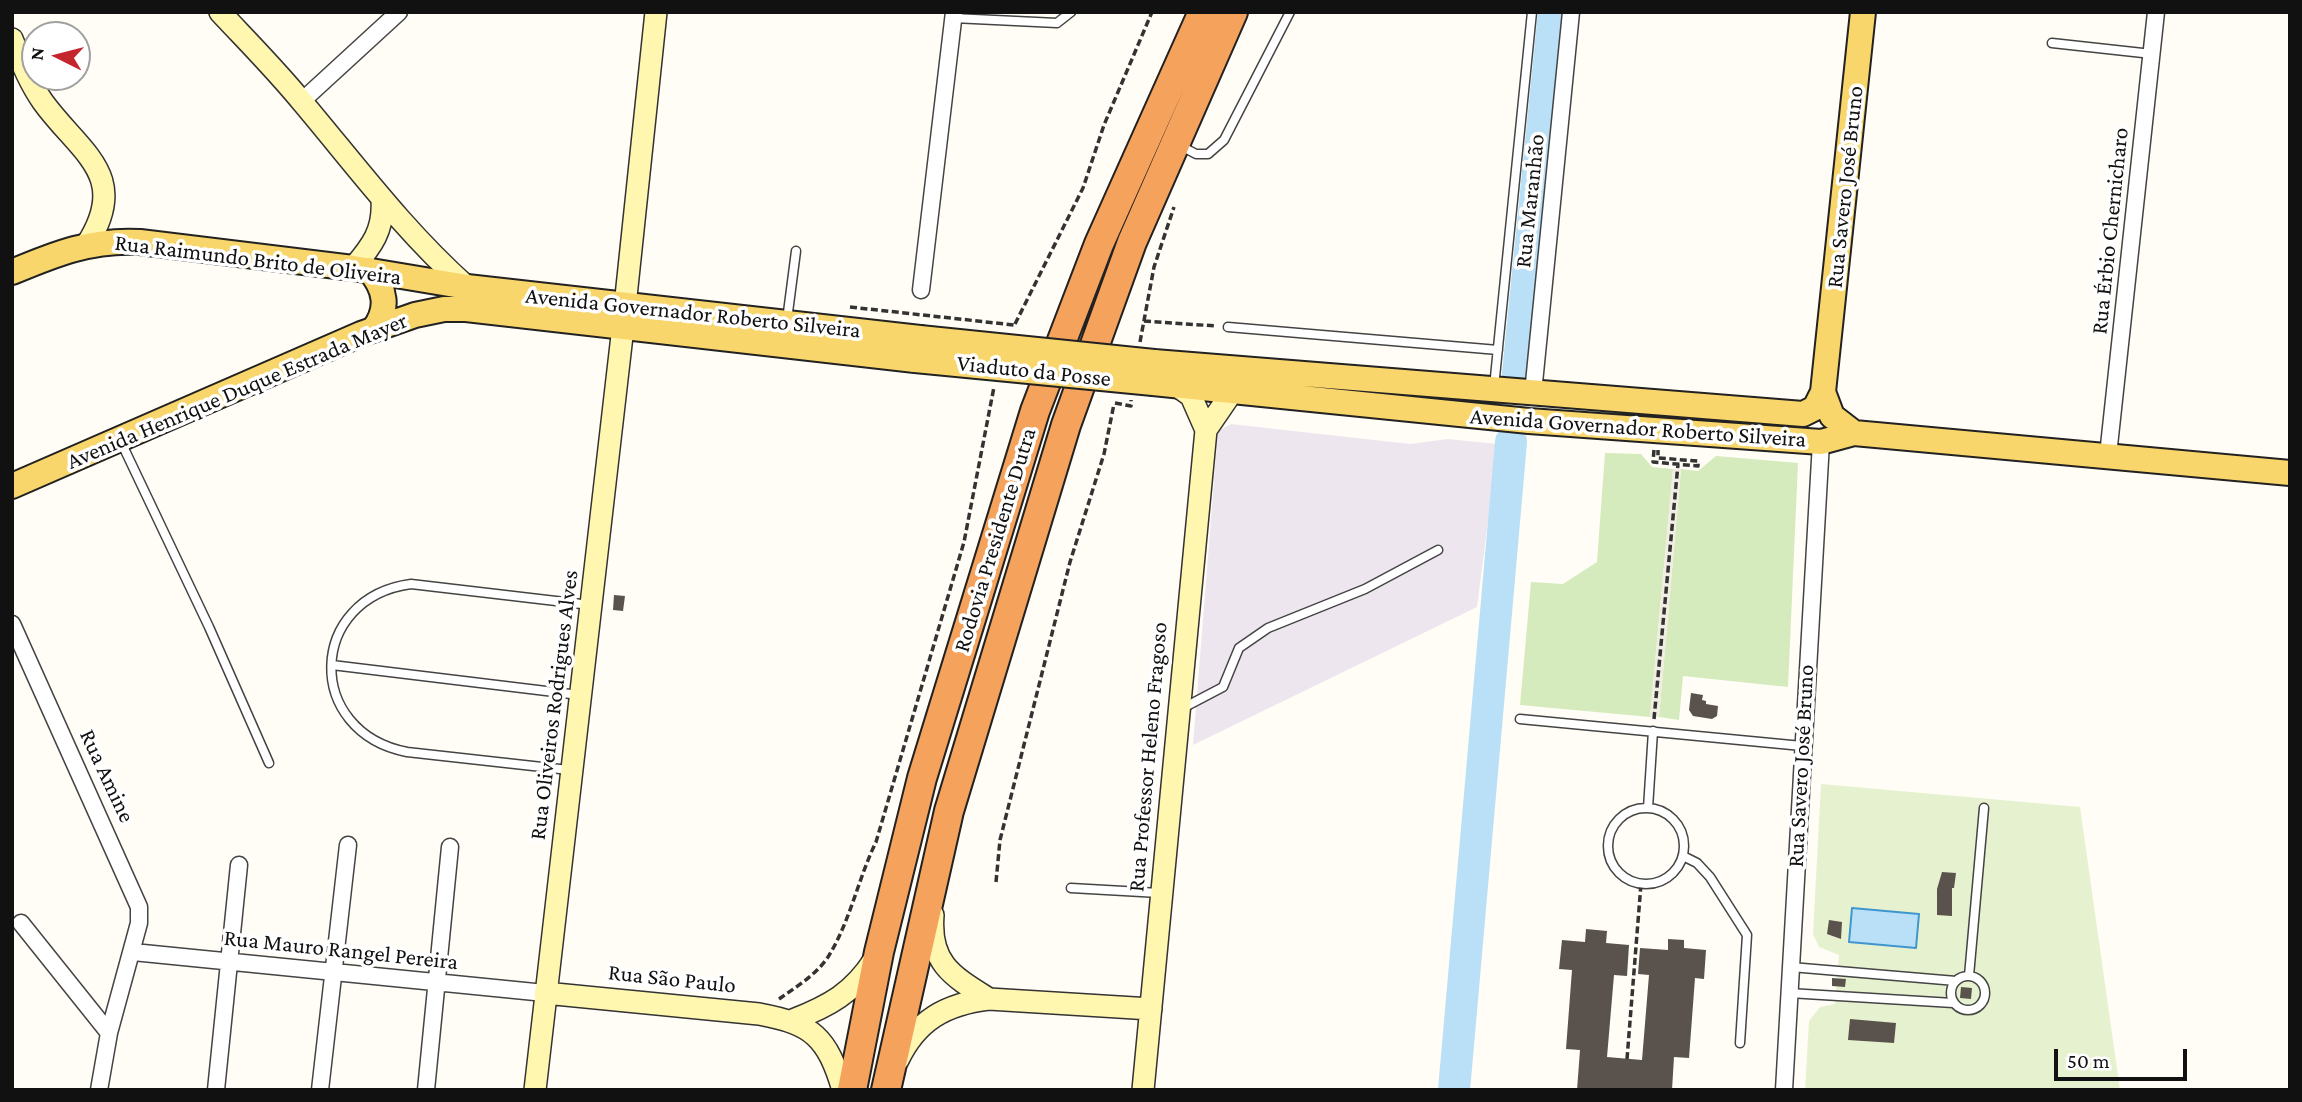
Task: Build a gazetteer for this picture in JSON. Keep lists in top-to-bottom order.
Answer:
{
  "streets": {
    "highway": ["Rodovia Presidente Dutra"],
    "main road": [
      "Rua Savero José Bruno",
      "Rua Raimundo Brito de Oliveira",
      "Avenida Governador Roberto Silveira",
      "Viaduto da Posse",
      "Avenida Henrique Duque Estrada Mayer",
      "Rua Oliveiros Rodrigues Alves",
      "Rua Professor Heleno Fragoso",
      "Rua São Paulo"
    ],
    "street": [
      "Rua Maranhão",
      "Rua Érbio Chernicharo",
      "Rua Amine",
      "Rua Mauro Rangel Pereira"
    ]
  },
  "crossings": [
    ["Rua Savero José Bruno", "Avenida Governador Roberto Silveira"],
    ["Rua Maranhão", "Avenida Governador Roberto Silveira"],
    ["Rua Érbio Chernicharo", "Avenida Governador Roberto Silveira"],
    ["Rua Raimundo Brito de Oliveira", "Avenida Governador Roberto Silveira"],
    ["Rua Raimundo Brito de Oliveira", "Avenida Henrique Duque Estrada Mayer"],
    ["Avenida Governador Roberto Silveira", "Viaduto da Posse"],
    ["Avenida Governador Roberto Silveira", "Avenida Henrique Duque Estrada Mayer"],
    ["Avenida Governador Roberto Silveira", "Rua Oliveiros Rodrigues Alves"],
    ["Avenida Governador Roberto Silveira", "Rua Professor Heleno Fragoso"],
    ["Viaduto da Posse", "Rua Professor Heleno Fragoso"],
    ["Rua Oliveiros Rodrigues Alves", "Rua Mauro Rangel Pereira"],
    ["Rua Oliveiros Rodrigues Alves", "Rua São Paulo"],
    ["Rua Amine", "Rua Mauro Rangel Pereira"],
    ["Rua Mauro Rangel Pereira", "Rua São Paulo"]
  ],
  "scale_bar": "50 m",
  "north": "left"
}
